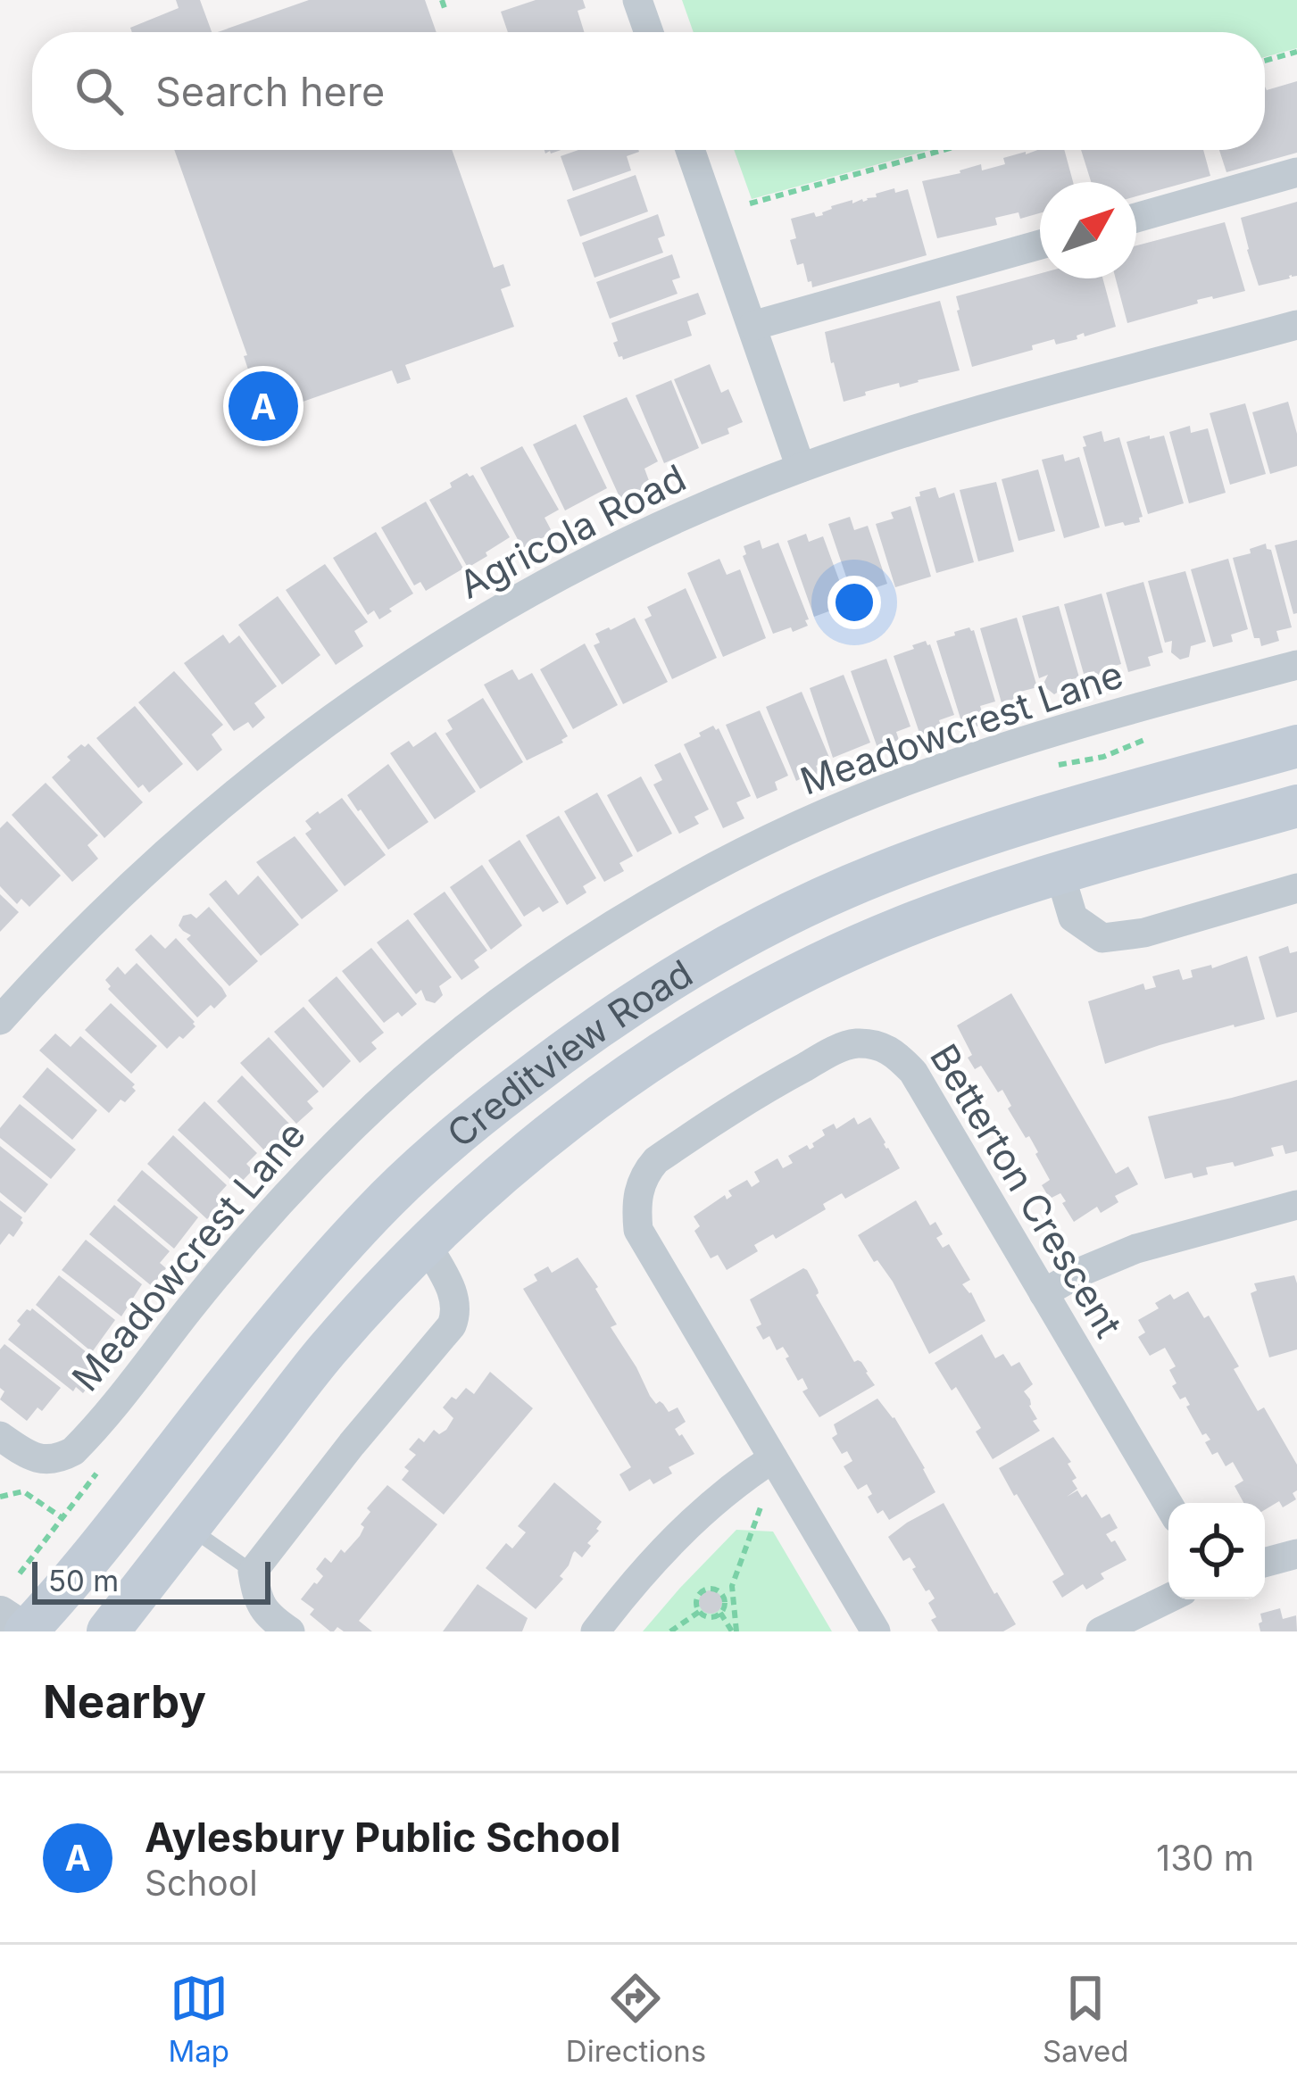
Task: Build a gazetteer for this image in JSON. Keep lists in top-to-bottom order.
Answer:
{
  "streets": {
    "main road": ["Creditview Road"],
    "street": ["Agricola Road", "Meadowcrest Lane", "Betterton Crescent"]
  },
  "scale_bar": "50 m",
  "north": "top right",
  "page": {
    "search": "Search here",
    "pins": "A",
    "scale": "50 m",
    "heading": "Nearby",
    "list": [
      {
        "mark": "A",
        "name": "Aylesbury Public School",
        "note": "School",
        "value": "130 m"
      }
    ],
    "nav": ["Map", "Directions", "Saved"]
  }
}
